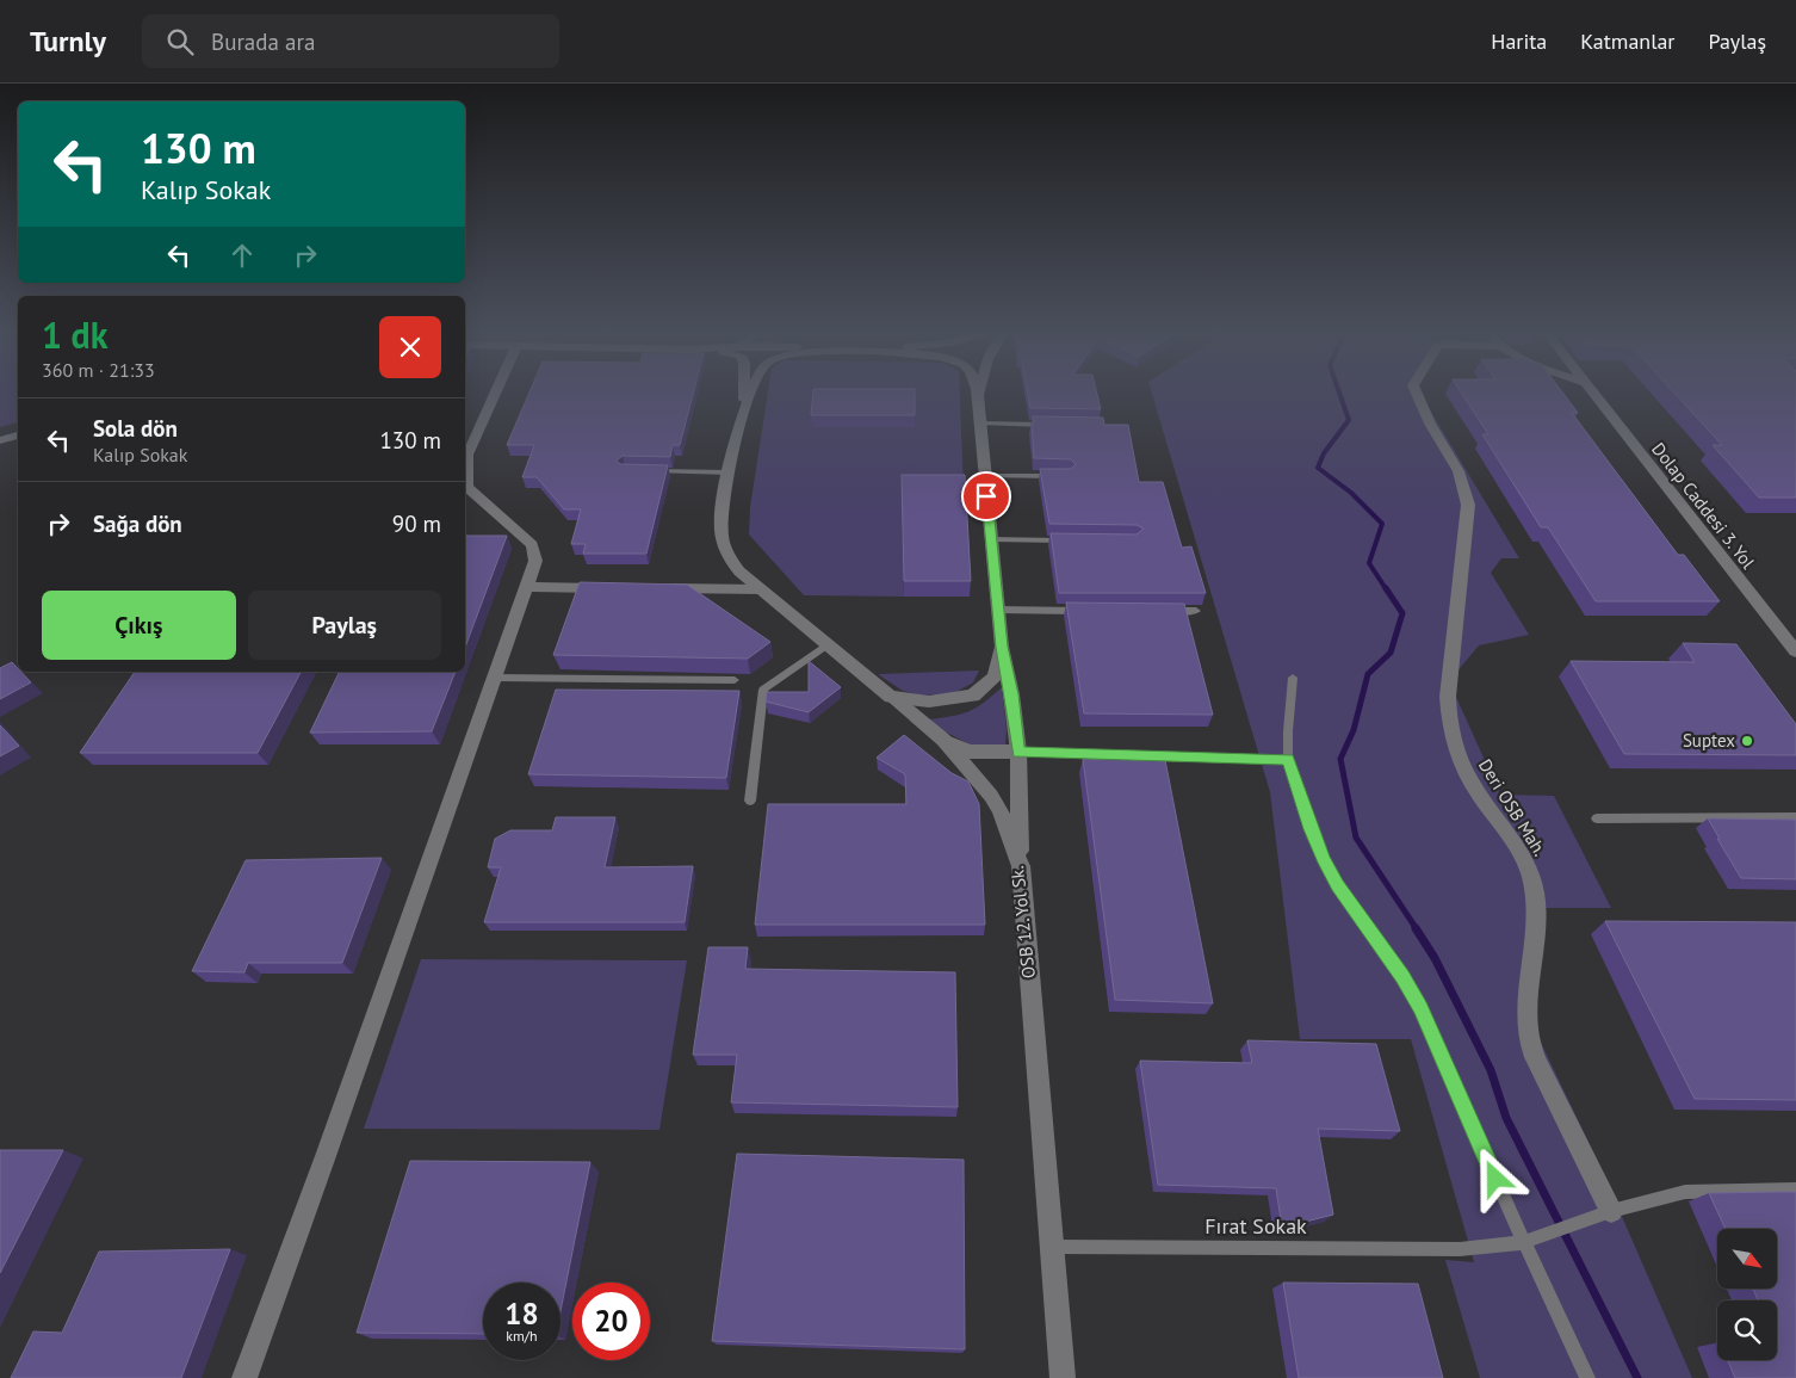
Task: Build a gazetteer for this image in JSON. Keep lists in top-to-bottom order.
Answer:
{
  "streets": {
    "street": ["Dolap Caddesi 3. Yol", "Deri OSB Mah.", "OSB 12. Yol Sk."],
    "lane": ["Fırat Sokak"]
  },
  "crossings": [
    ["OSB 12. Yol Sk.", "Fırat Sokak"]
  ],
  "places": ["Suptex"],
  "north": "bottom right",
  "page": {
    "header": "Turnly",
    "search": "Burada ara",
    "nav": ["Harita", "Katmanlar", "Paylaş"],
    "turn": ["130 m", "Kalıp Sokak"],
    "heading": ["1 dk", "360 m · 21:33"],
    "list": [
      {
        "name": "Sola dön",
        "note": "Kalıp Sokak",
        "value": "130 m"
      },
      {
        "name": "Sağa dön",
        "value": "90 m"
      }
    ],
    "buttons": ["Çıkış", "Paylaş"],
    "speed": "18 km/h",
    "limit": "20"
  }
}
